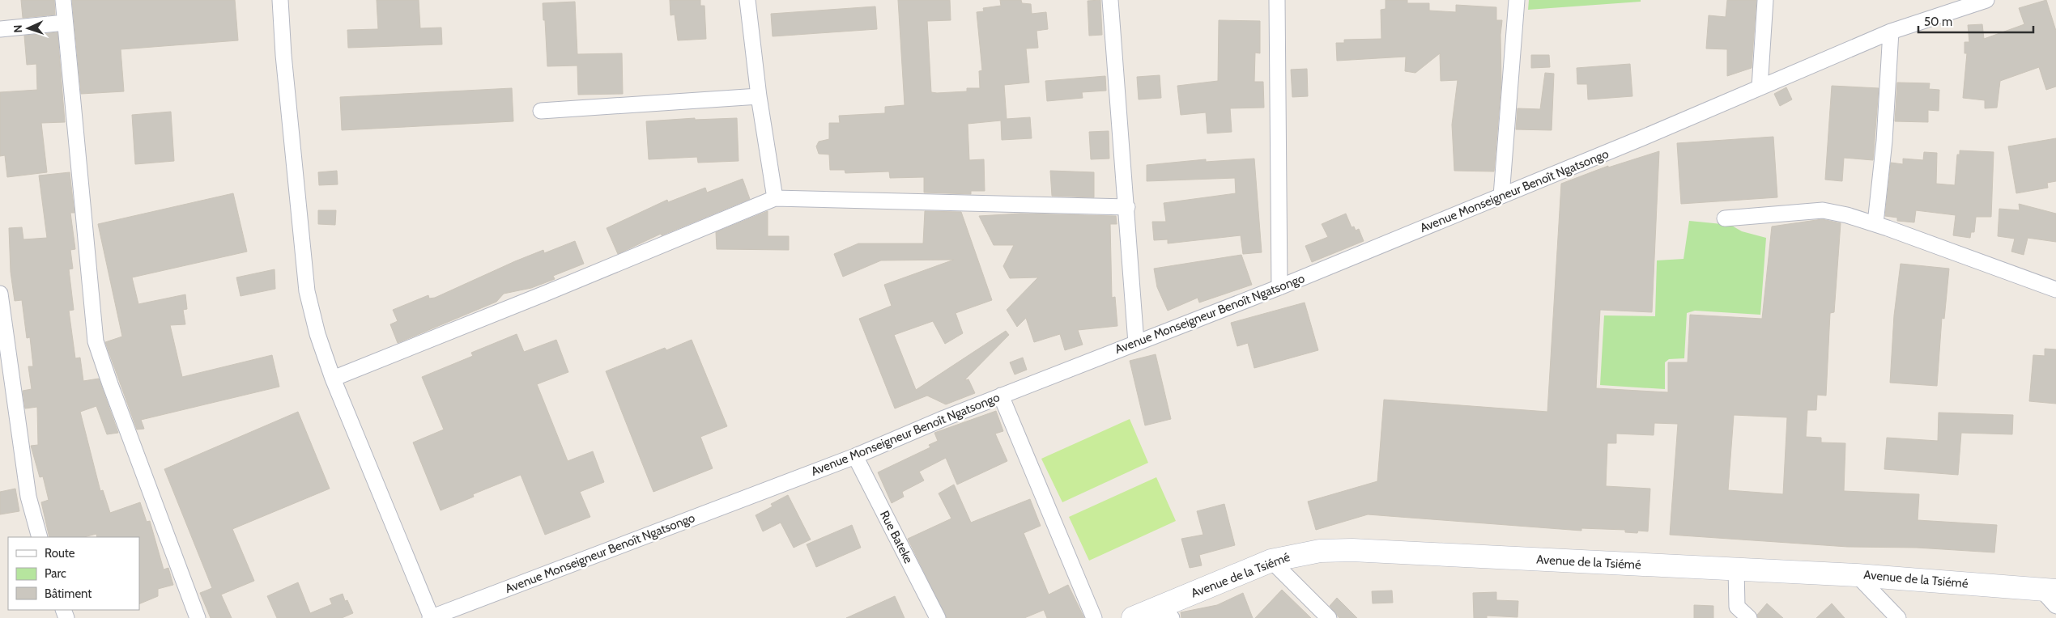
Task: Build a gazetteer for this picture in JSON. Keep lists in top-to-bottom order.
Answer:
{
  "streets": {
    "main road": ["Avenue de la Tsiémé"],
    "street": ["Avenue Monseigneur Benoît Ngatsongo", "Rue Bateke"]
  },
  "crossings": [
    ["Avenue Monseigneur Benoît Ngatsongo", "Rue Bateke"]
  ],
  "legend": ["Route", "Parc", "Bâtiment"],
  "scale_bar": "50 m",
  "north": "left"
}
